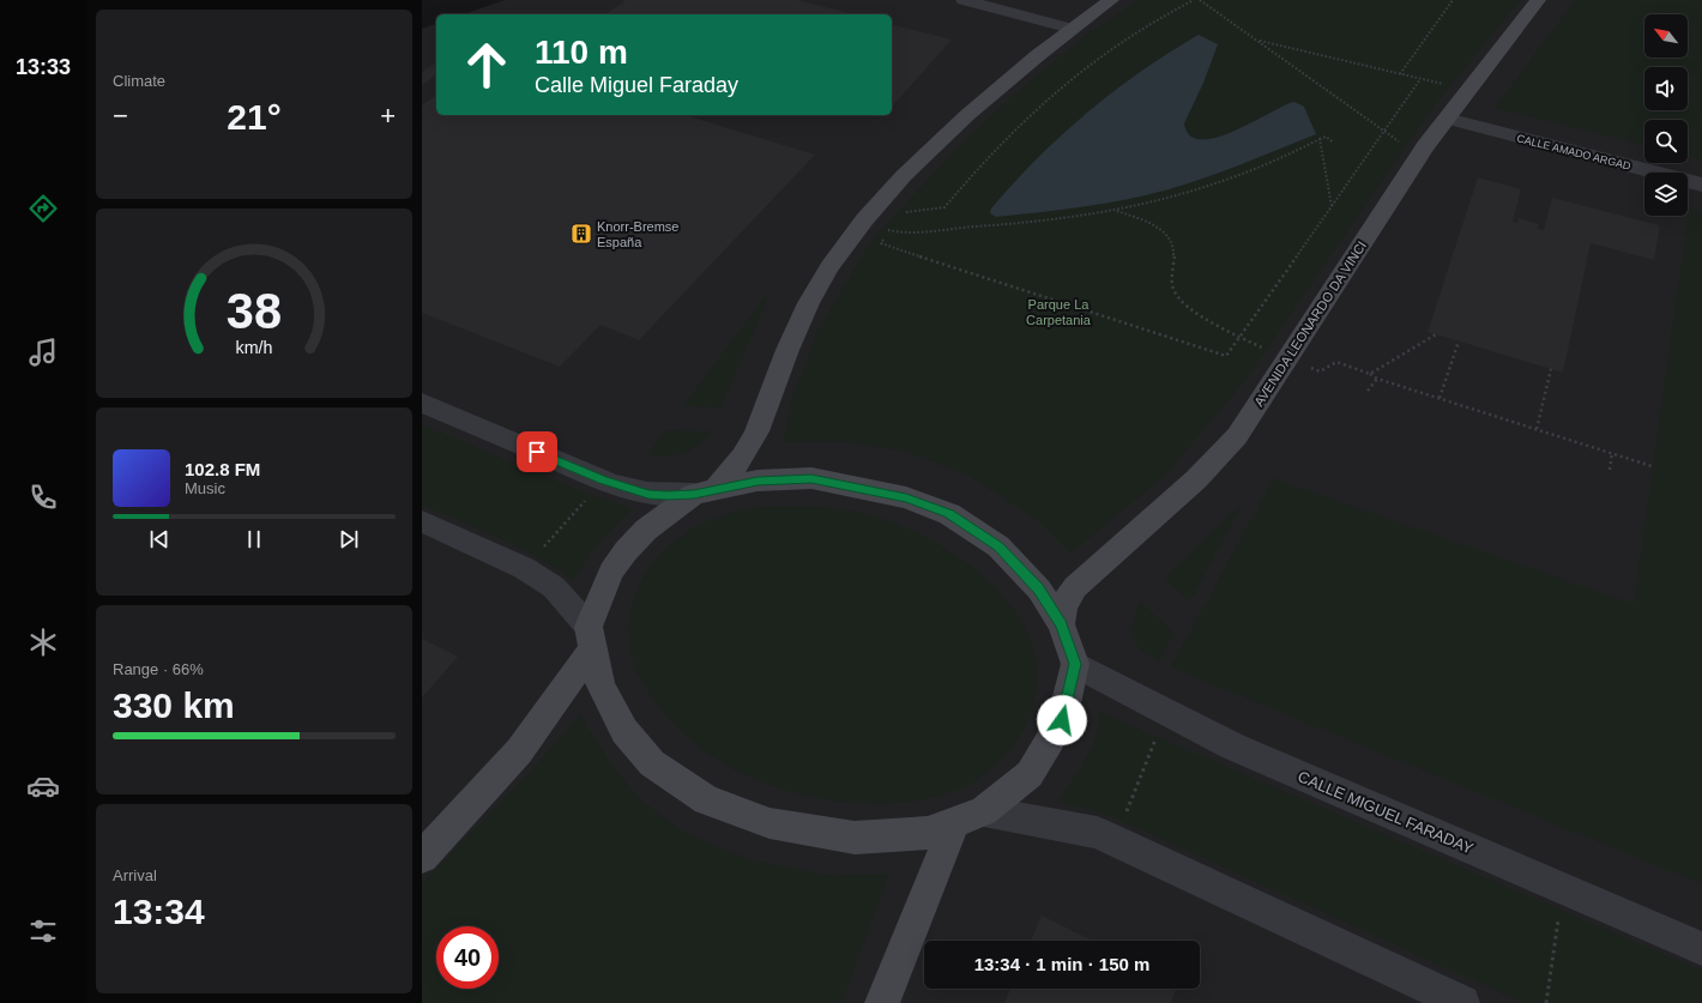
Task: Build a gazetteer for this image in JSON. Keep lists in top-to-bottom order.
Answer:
{
  "streets": {
    "street": ["CALLE AMADO ARGAD", "AVENIDA LEONARDO DA VINCI", "CALLE MIGUEL FARADAY"]
  },
  "crossings": [
    ["CALLE AMADO ARGAD", "AVENIDA LEONARDO DA VINCI"]
  ],
  "parks": ["Parque La Carpetania"],
  "places": {
    "building": ["Knorr-Bremse España"]
  },
  "north": "top left",
  "page": {
    "tabs": "13:33",
    "tile": [
      "Climate",
      ["Range · 66%", "330 km"],
      ["Arrival", "13:34"]
    ],
    "turn": ["110 m", "Calle Miguel Faraday"],
    "heat": ["−", "21°", "+"],
    "song": ["102.8 FM", "Music"],
    "limit": "40",
    "trip": "13:34 · 1 min · 150 m",
    "gauge": ["38", "km/h"]
  }
}
